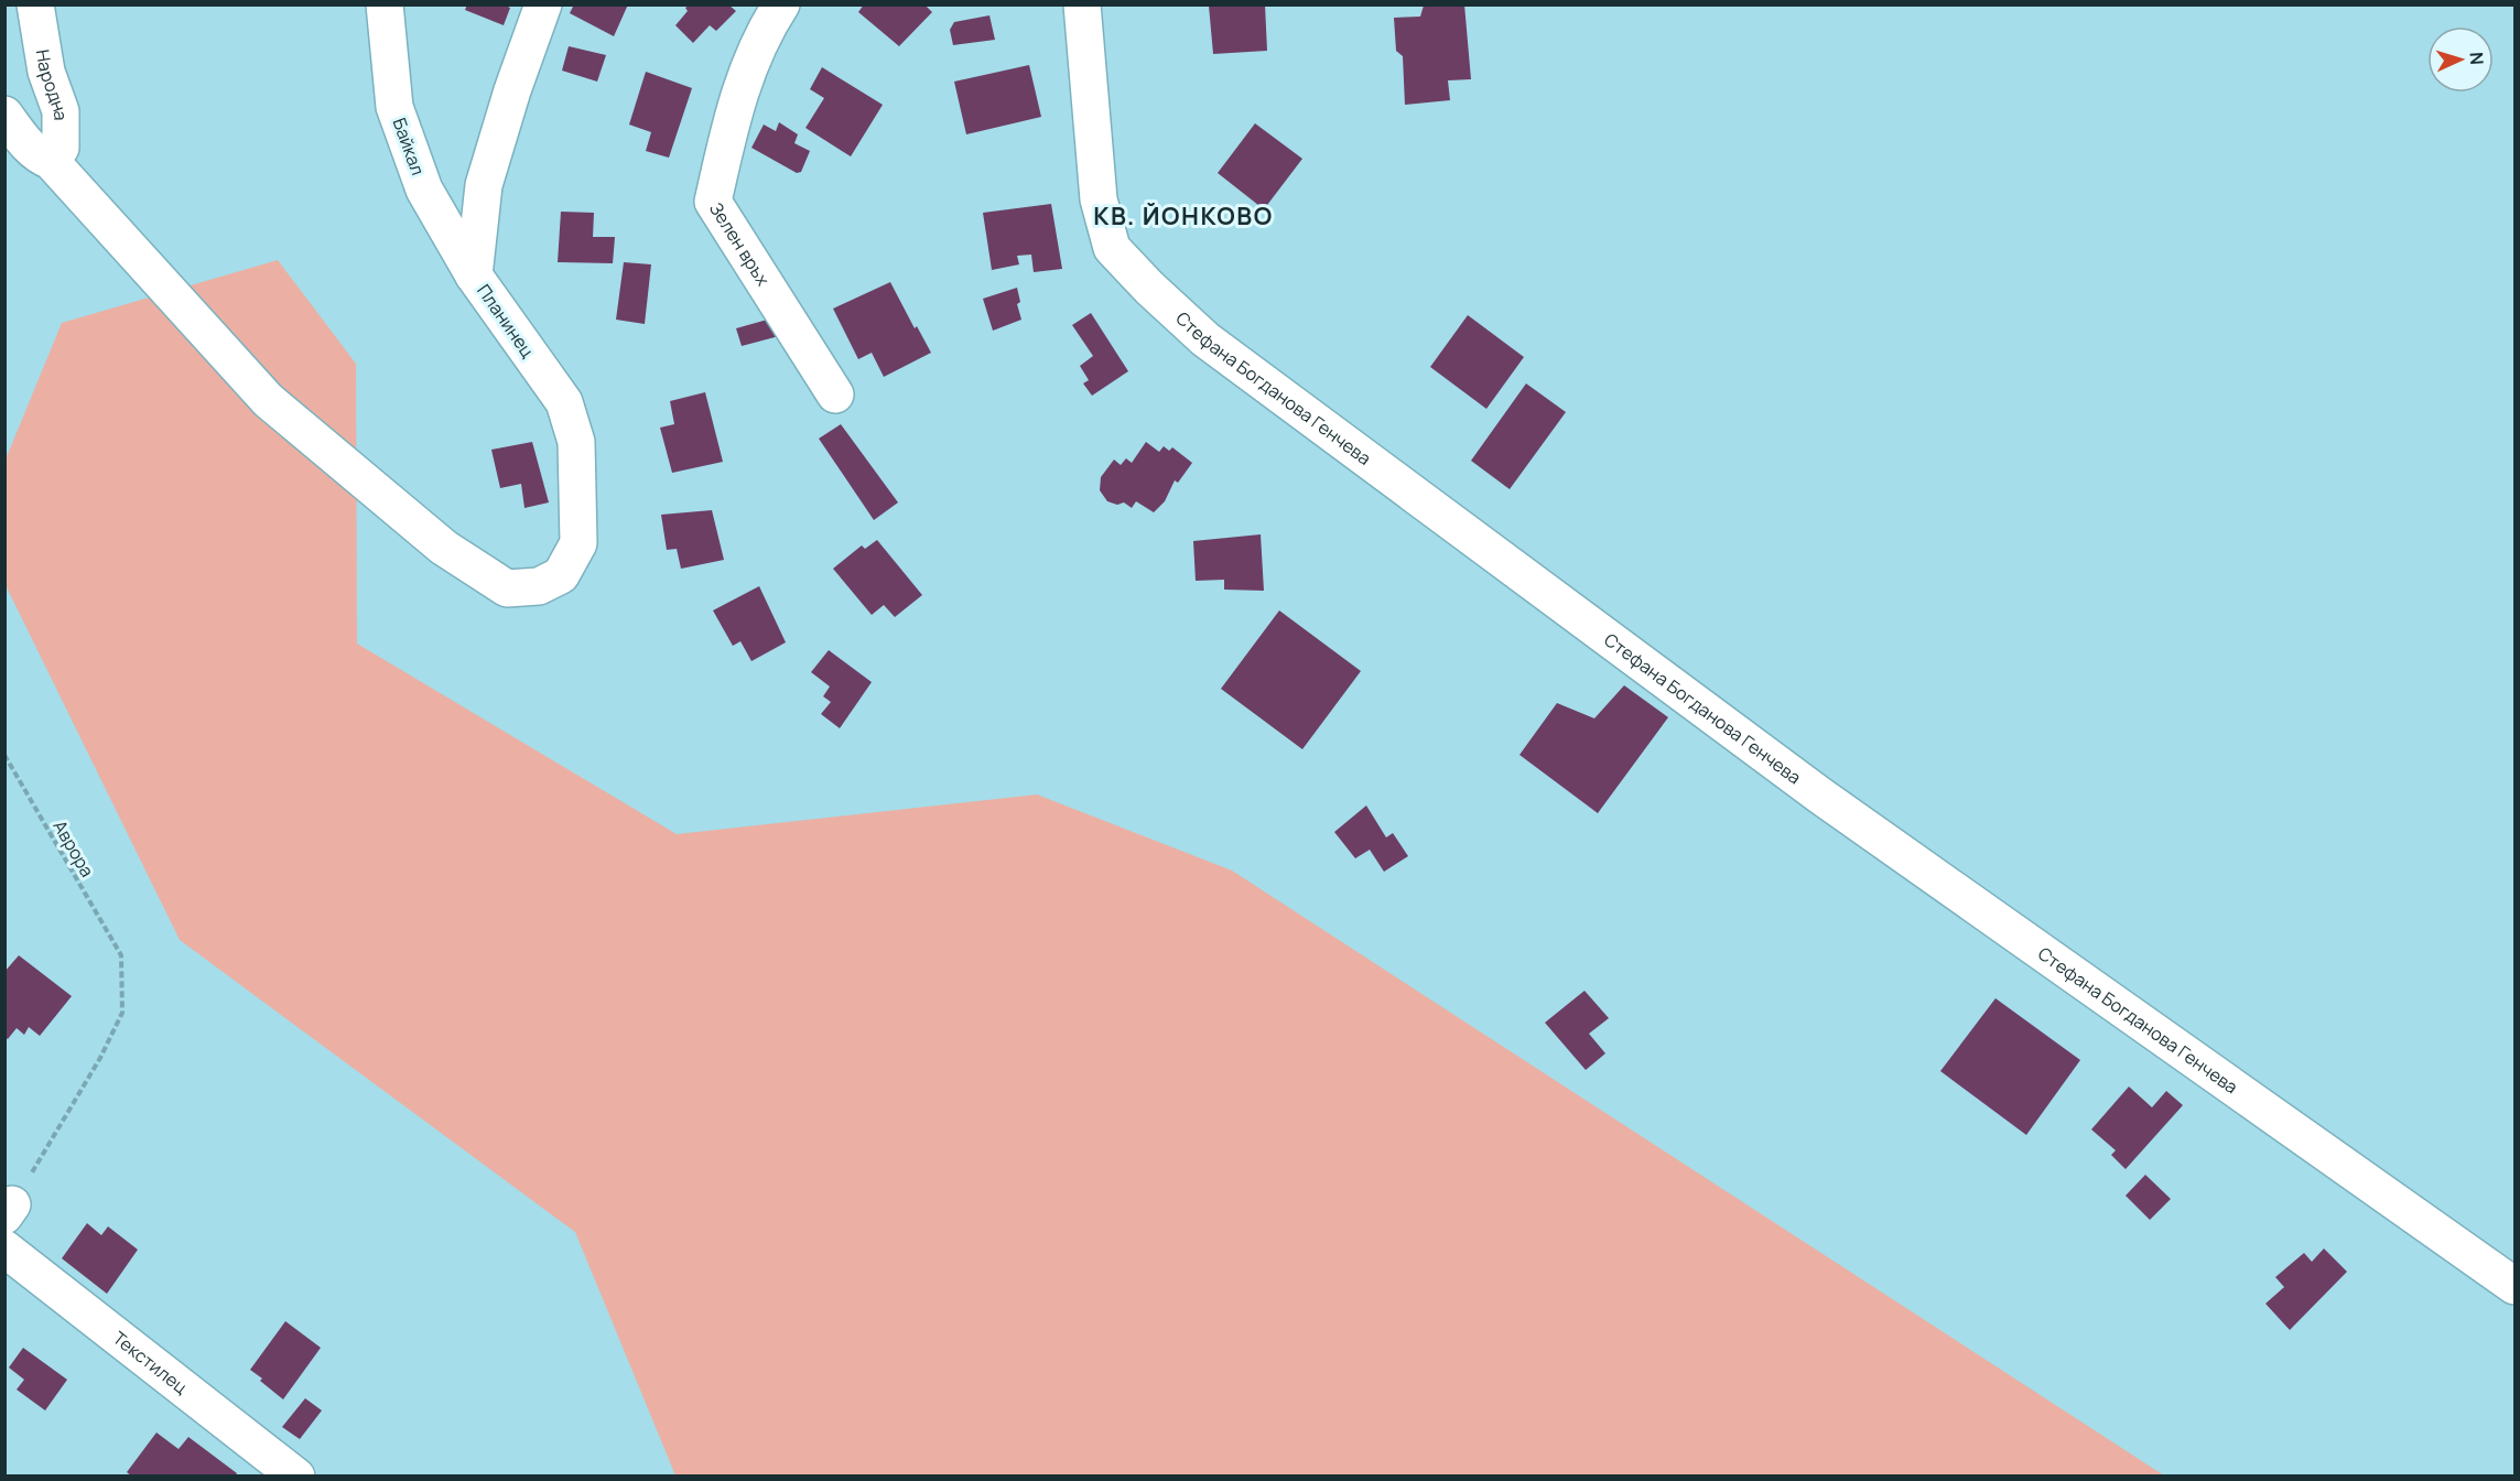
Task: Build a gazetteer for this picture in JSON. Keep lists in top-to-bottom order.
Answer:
{
  "streets": {
    "street": [
      "Народна",
      "Байкал",
      "Зелен връх",
      "Планинец",
      "Стефана Богданова Генчева",
      "Текстилец"
    ],
    "path": ["Аврора"]
  },
  "crossings": [
    ["Народна", "Планинец"],
    ["Байкал", "Планинец"]
  ],
  "districts": ["КВ. ЙОНКОВО"],
  "north": "right"
}
